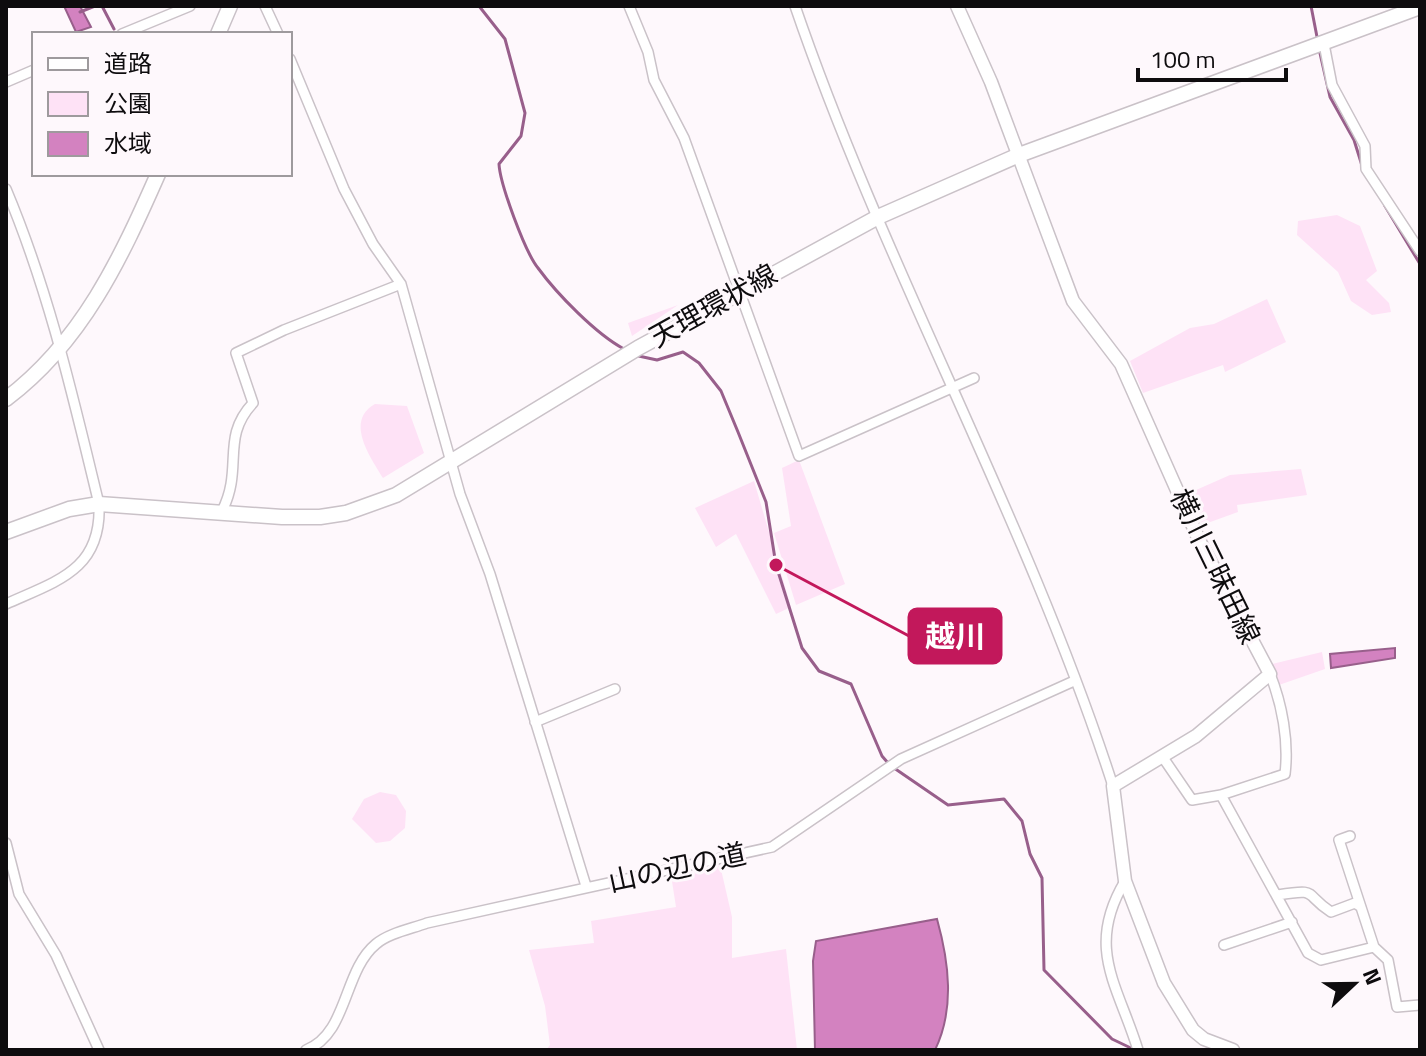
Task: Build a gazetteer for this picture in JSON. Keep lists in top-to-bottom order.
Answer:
{
  "streets": {
    "main road": ["天理環状線", "横川三昧田線"],
    "street": ["山の辺の道"]
  },
  "crossings": [
    ["天理環状線", "横川三昧田線"]
  ],
  "places": ["越川"],
  "legend": ["道路", "公園", "水域"],
  "scale_bar": "100 m",
  "north": "right"
}
